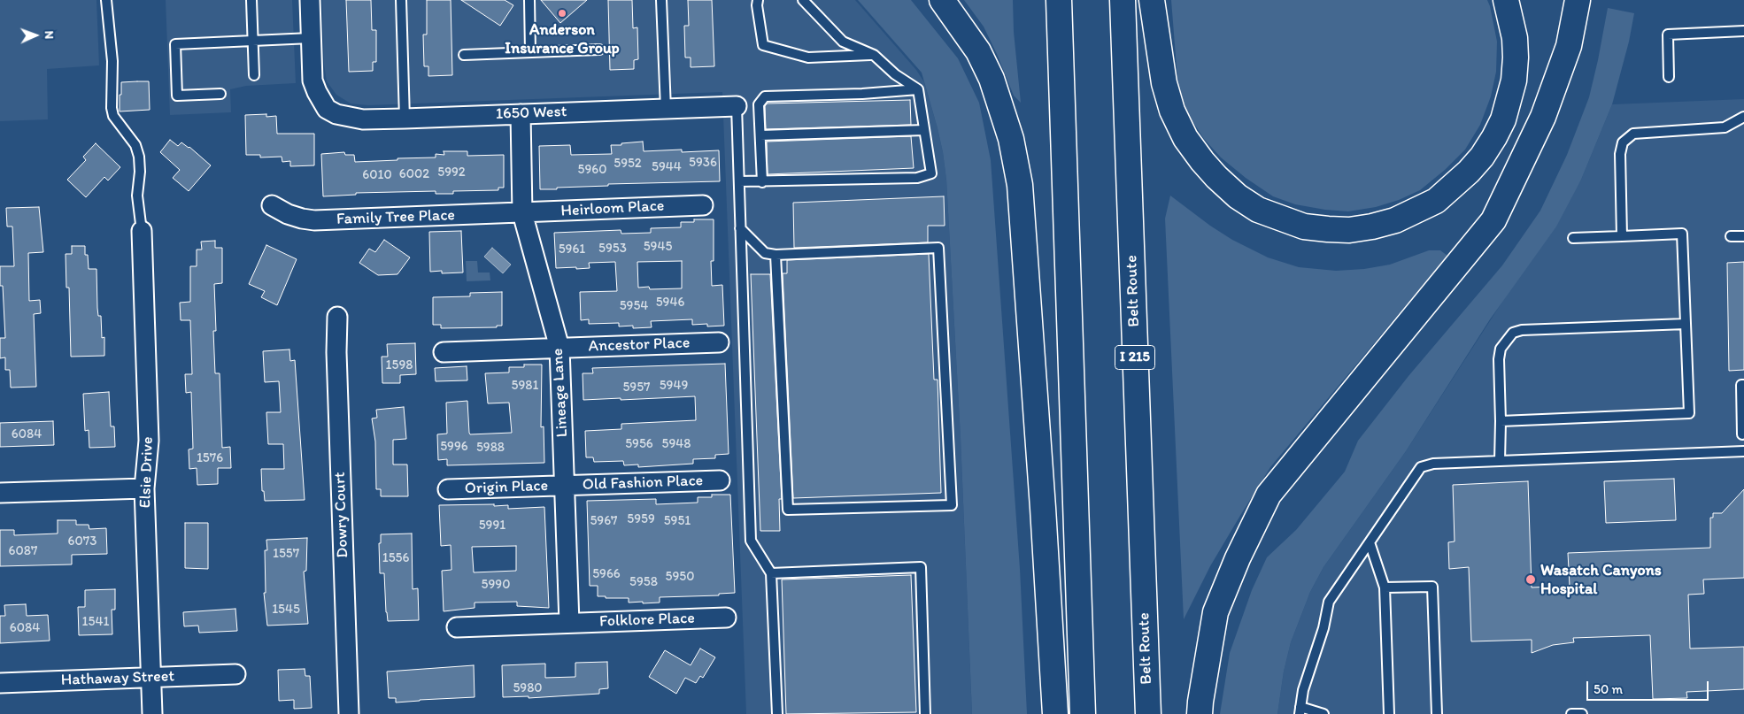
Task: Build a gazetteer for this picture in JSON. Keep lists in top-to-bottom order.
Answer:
{
  "streets": {
    "highway": ["Belt Route", "I 215"],
    "street": [
      "1650 West",
      "Heirloom Place",
      "Family Tree Place",
      "Ancestor Place",
      "Lineage Lane",
      "Elsie Drive",
      "Old Fashion Place",
      "Origin Place",
      "Dowry Court",
      "Folklore Place",
      "Hathaway Street"
    ]
  },
  "crossings": [
    ["1650 West", "Lineage Lane"],
    ["Heirloom Place", "Family Tree Place"],
    ["Heirloom Place", "Lineage Lane"],
    ["Family Tree Place", "Lineage Lane"],
    ["Ancestor Place", "Lineage Lane"],
    ["Lineage Lane", "Old Fashion Place"],
    ["Lineage Lane", "Origin Place"],
    ["Lineage Lane", "Folklore Place"],
    ["Elsie Drive", "Hathaway Street"],
    ["Old Fashion Place", "Origin Place"]
  ],
  "places": ["Anderson Insurance Group", "Wasatch Canyons Hospital"],
  "house_numbers": [
    "5936",
    "5952",
    "5944",
    "5960",
    "5992",
    "6002",
    "6010",
    "5945",
    "5953",
    "5961",
    "5946",
    "5954",
    "1598",
    "5981",
    "5949",
    "5957",
    "6084",
    "5956",
    "5948",
    "5996",
    "5988",
    "1576",
    "5959",
    "5967",
    "5951",
    "5991",
    "6073",
    "6087",
    "1557",
    "1556",
    "5966",
    "5950",
    "5958",
    "5990",
    "1545",
    "1541",
    "6084",
    "5980"
  ],
  "scale_bar": "50 m",
  "north": "right"
}
